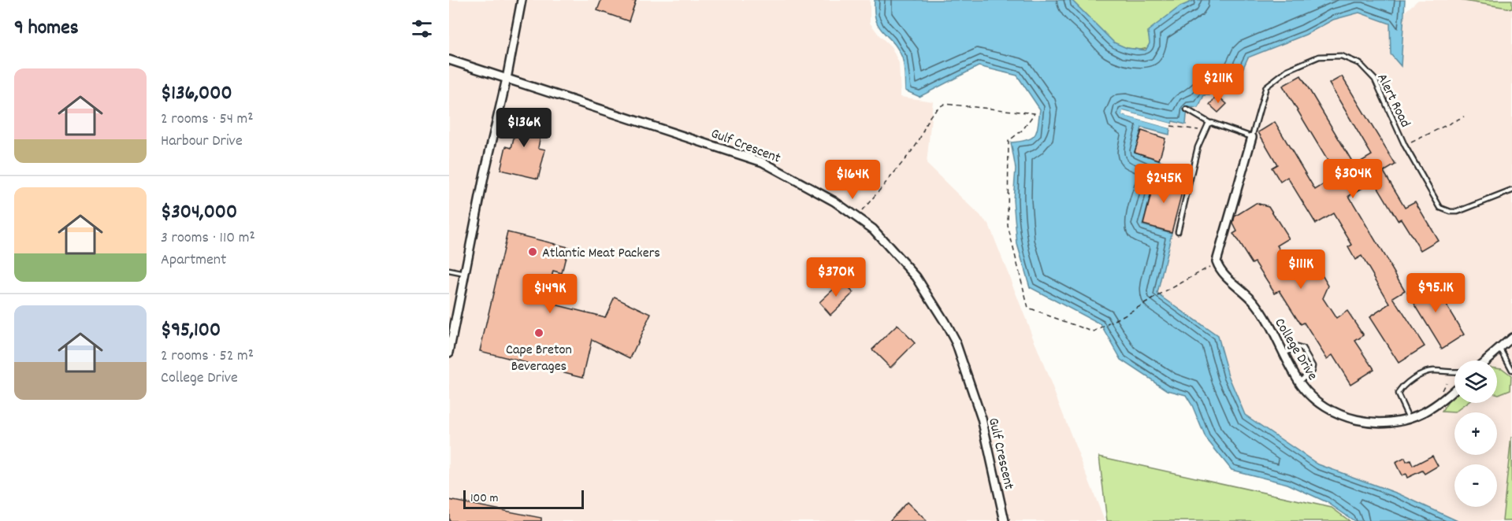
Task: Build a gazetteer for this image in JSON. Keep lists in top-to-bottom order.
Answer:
{
  "streets": {
    "street": ["Gulf Crescent", "College Drive"],
    "lane": ["Alert Road"]
  },
  "crossings": [
    ["Alert Road", "College Drive"]
  ],
  "places": ["Atlantic Meat Packers", "Cape Breton Beverages"],
  "scale_bar": "100 m",
  "page": {
    "heading": "9 homes",
    "list": [
      {
        "name": "$136,000",
        "note": "2 rooms · 54 m² · Harbour Drive"
      },
      {
        "name": "$304,000",
        "note": "3 rooms · 110 m² · Apartment"
      },
      {
        "name": "$95,100",
        "note": "2 rooms · 52 m² · College Drive"
      }
    ],
    "price": [
      "$211K",
      "$136K",
      "$304K",
      "$164K",
      "$245K",
      "$111K",
      "$370K",
      "$95.1K",
      "$149K"
    ],
    "map_buttons": ["+", "−"],
    "scale": "100 m"
  }
}
